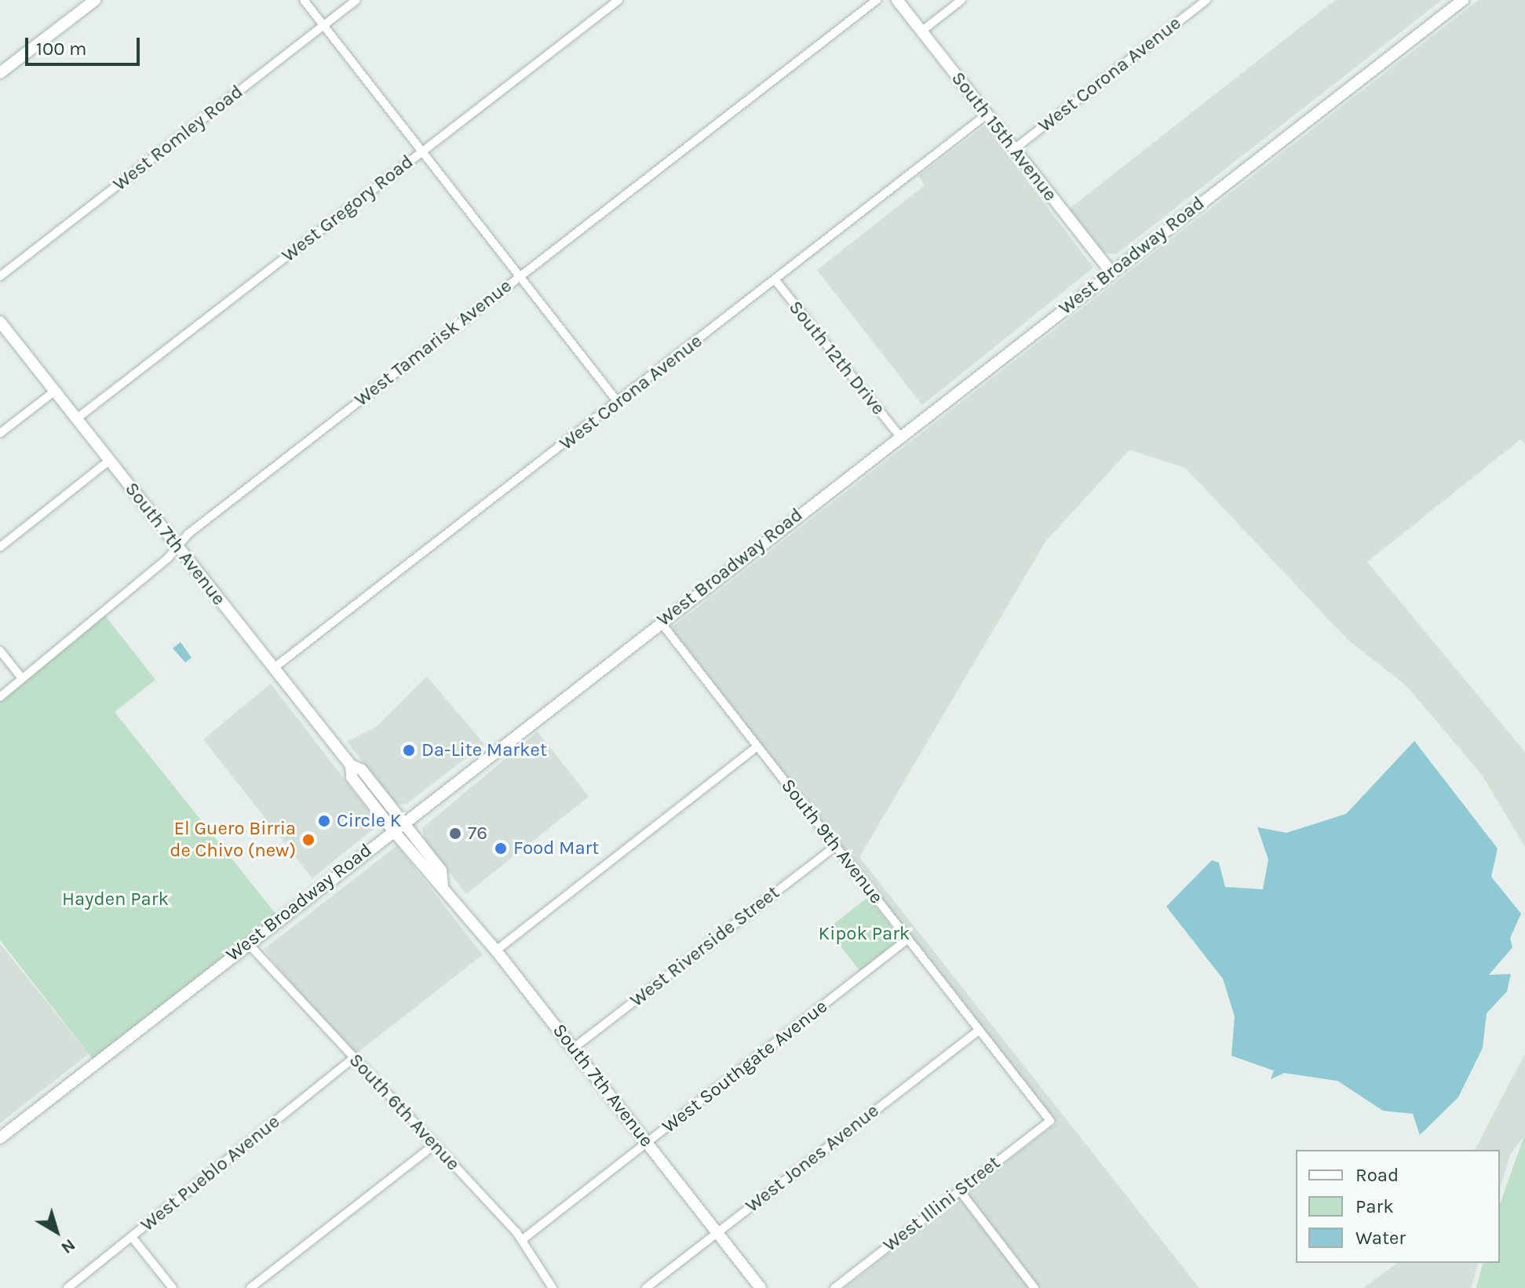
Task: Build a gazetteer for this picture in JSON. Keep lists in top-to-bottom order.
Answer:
{
  "streets": {
    "main road": ["South 15th Avenue", "West Broadway Road", "South 7th Avenue"],
    "street": [
      "West Corona Avenue",
      "West Romley Road",
      "West Gregory Road",
      "West Tamarisk Avenue",
      "South 12th Drive",
      "South 9th Avenue",
      "West Riverside Street",
      "West Southgate Avenue",
      "South 6th Avenue",
      "West Jones Avenue",
      "West Pueblo Avenue",
      "West Illini Street"
    ]
  },
  "crossings": [
    ["West Corona Avenue", "South 15th Avenue"],
    ["West Corona Avenue", "South 12th Drive"],
    ["West Corona Avenue", "South 7th Avenue"],
    ["South 15th Avenue", "West Broadway Road"],
    ["West Gregory Road", "South 7th Avenue"],
    ["West Broadway Road", "South 12th Drive"],
    ["West Broadway Road", "South 7th Avenue"],
    ["West Broadway Road", "South 9th Avenue"],
    ["West Broadway Road", "South 6th Avenue"],
    ["West Tamarisk Avenue", "South 7th Avenue"],
    ["South 7th Avenue", "West Riverside Street"],
    ["South 7th Avenue", "West Southgate Avenue"],
    ["South 7th Avenue", "West Jones Avenue"],
    ["South 9th Avenue", "West Riverside Street"],
    ["South 9th Avenue", "West Southgate Avenue"],
    ["South 9th Avenue", "West Jones Avenue"],
    ["South 9th Avenue", "West Illini Street"],
    ["West Southgate Avenue", "South 6th Avenue"],
    ["South 6th Avenue", "West Pueblo Avenue"]
  ],
  "parks": ["Hayden Park", "Kipok Park"],
  "places": [
    "Da-Lite Market",
    "Circle K",
    "76",
    "El Guero Birria de Chivo (new)",
    "Food Mart"
  ],
  "legend": ["Road", "Park", "Water"],
  "scale_bar": "100 m",
  "north": "bottom right"
}
